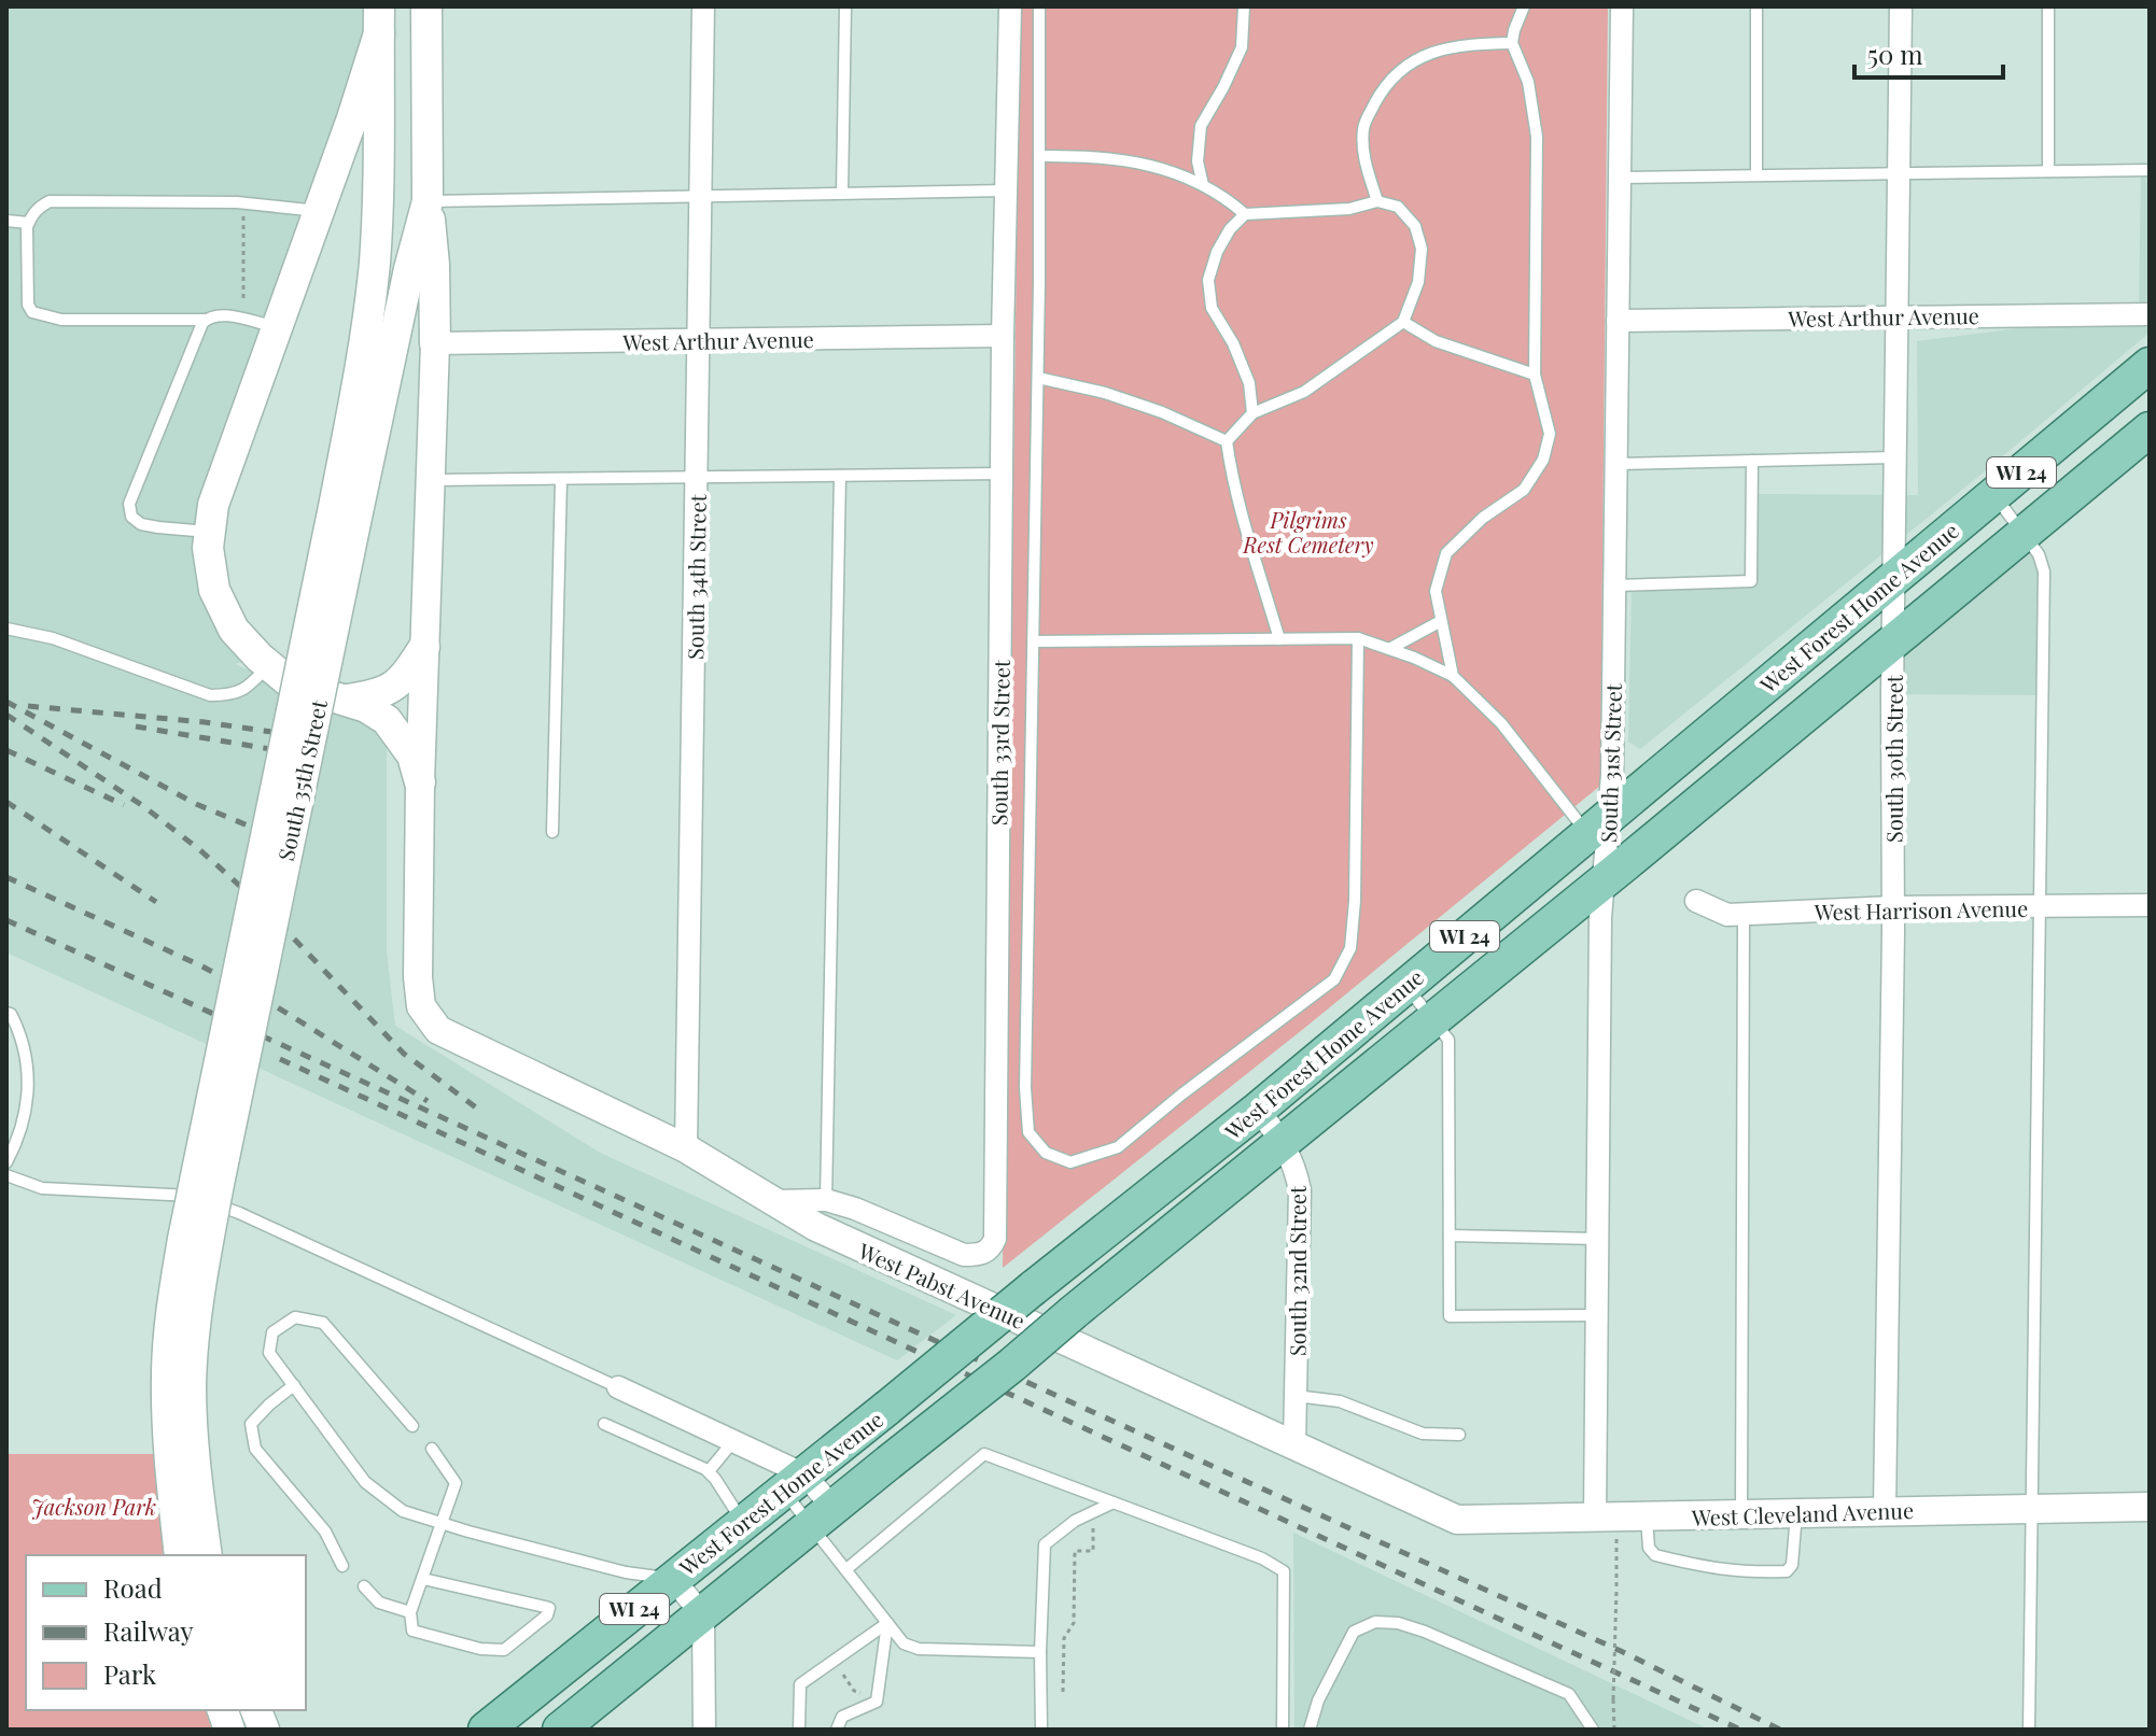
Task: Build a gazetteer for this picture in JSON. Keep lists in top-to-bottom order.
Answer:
{
  "streets": {
    "main road": ["WI 24", "West Forest Home Avenue", "South 35th Street"],
    "street": [
      "West Arthur Avenue",
      "South 34th Street",
      "South 33rd Street",
      "South 30th Street",
      "South 31st Street",
      "West Harrison Avenue",
      "South 32nd Street",
      "West Pabst Avenue",
      "West Cleveland Avenue"
    ]
  },
  "crossings": [
    ["West Arthur Avenue", "South 34th Street"],
    ["West Arthur Avenue", "South 33rd Street"],
    ["West Arthur Avenue", "South 30th Street"],
    ["West Arthur Avenue", "South 31st Street"],
    ["South 34th Street", "West Pabst Avenue"],
    ["West Forest Home Avenue", "South 30th Street"],
    ["West Forest Home Avenue", "South 31st Street"],
    ["West Forest Home Avenue", "South 32nd Street"],
    ["South 33rd Street", "West Pabst Avenue"],
    ["South 30th Street", "West Harrison Avenue"],
    ["South 30th Street", "West Cleveland Avenue"],
    ["South 31st Street", "West Cleveland Avenue"],
    ["South 32nd Street", "West Pabst Avenue"],
    ["West Pabst Avenue", "West Cleveland Avenue"]
  ],
  "parks": ["Pilgrims Rest Cemetery", "Jackson Park"],
  "legend": ["Road", "Railway", "Park"],
  "scale_bar": "50 m"
}
